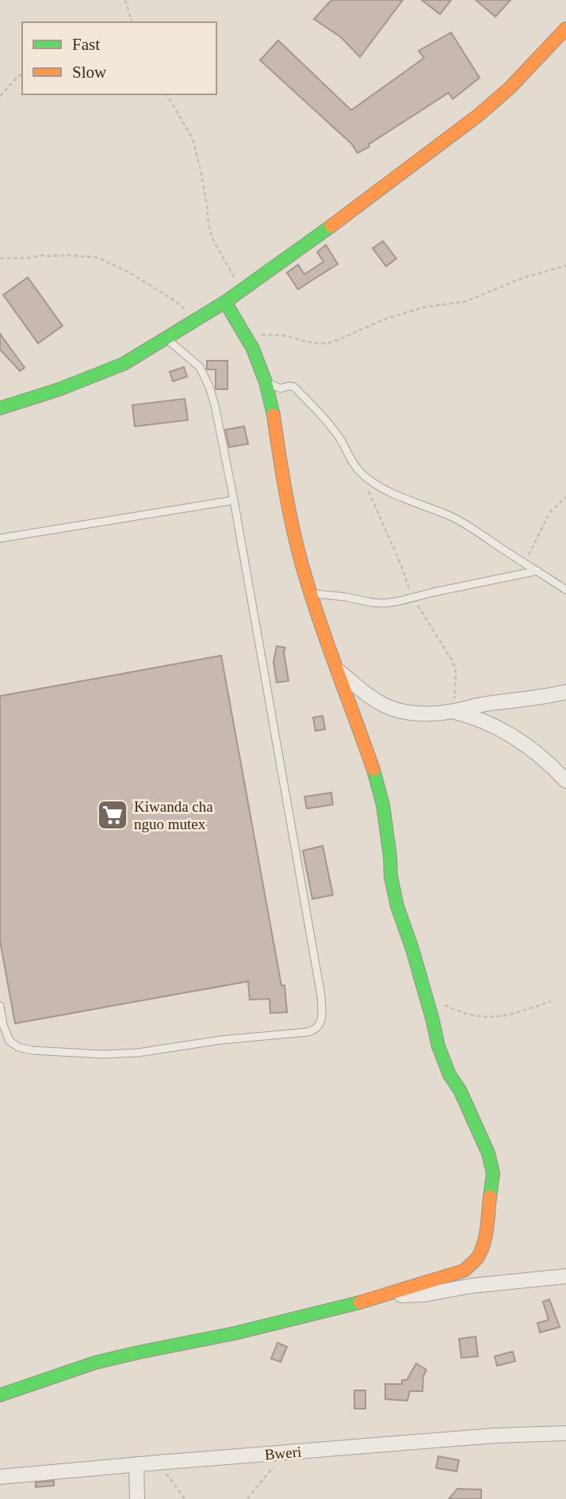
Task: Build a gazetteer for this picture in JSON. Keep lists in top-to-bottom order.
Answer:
{
  "streets": {
    "street": ["Bweri"]
  },
  "places": {
    "supermarket": ["Kiwanda cha nguo mutex"]
  },
  "legend": ["Fast", "Slow"]
}
